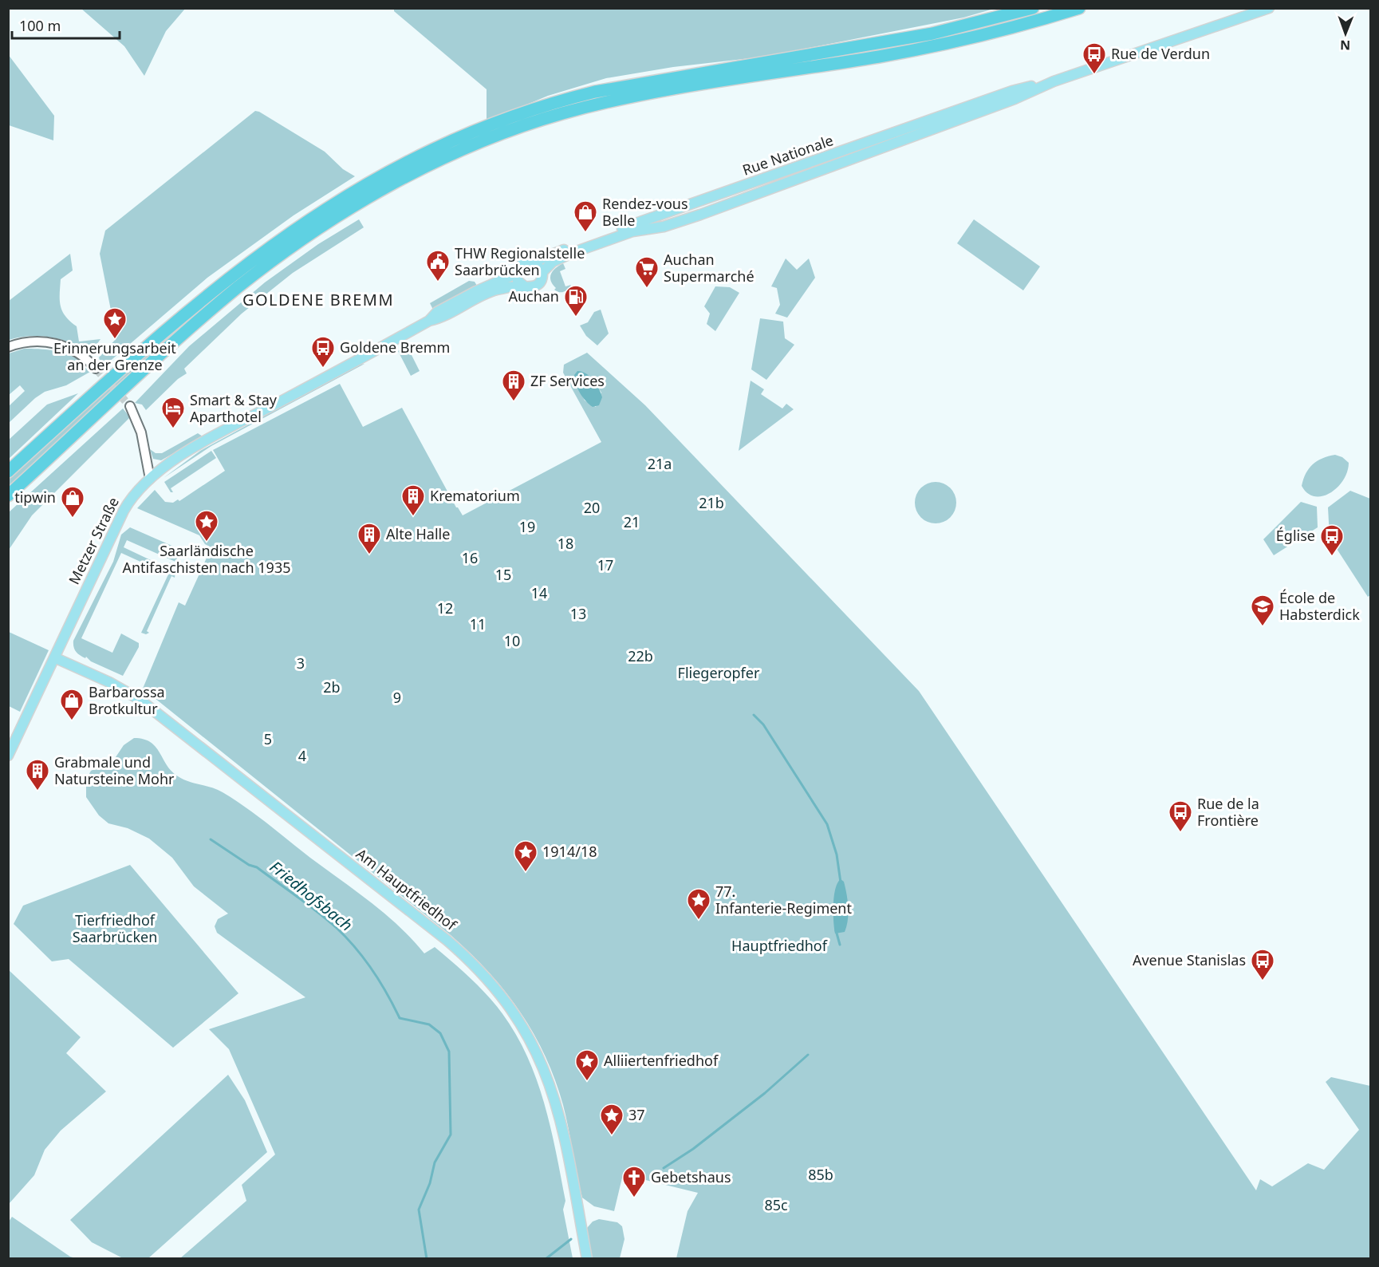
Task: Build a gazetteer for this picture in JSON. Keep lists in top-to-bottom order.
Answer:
{
  "streets": {
    "main road": ["Rue Nationale", "Metzer Straße", "Am Hauptfriedhof"]
  },
  "crossings": [
    ["Rue Nationale", "Metzer Straße"],
    ["Metzer Straße", "Am Hauptfriedhof"]
  ],
  "districts": ["GOLDENE BREMM"],
  "water": ["Friedhofsbach"],
  "parks": [
    "21a",
    "21b",
    "20",
    "21",
    "19",
    "18",
    "16",
    "17",
    "15",
    "14",
    "12",
    "13",
    "11",
    "10",
    "22b",
    "3",
    "Fliegeropfer",
    "2b",
    "9",
    "5",
    "4",
    "Tierfriedhof Saarbrücken",
    "Hauptfriedhof",
    "85b",
    "85c"
  ],
  "places": {
    "bus stop": [
      "Rue de Verdun",
      "Goldene Bremm",
      "Église",
      "Rue de la Frontière",
      "Avenue Stanislas"
    ],
    "shop": ["Rendez-vous Belle", "tipwin", "Barbarossa Brotkultur"],
    "public building": ["THW Regionalstelle Saarbrücken"],
    "supermarket": ["Auchan Supermarché"],
    "fuel station": ["Auchan"],
    "place": [
      "Erinnerungsarbeit an der Grenze",
      "Saarländische Antifaschisten nach 1935",
      "1914/18",
      "77. Infanterie-Regiment",
      "Alliiertenfriedhof",
      "37"
    ],
    "building": [
      "ZF Services",
      "Krematorium",
      "Alte Halle",
      "Grabmale und Natursteine Mohr"
    ],
    "hotel": ["Smart & Stay Aparthotel"],
    "school or university": ["École de Habsterdick"],
    "church": ["Gebetshaus"]
  },
  "scale_bar": "100 m",
  "north": "bottom"
}
